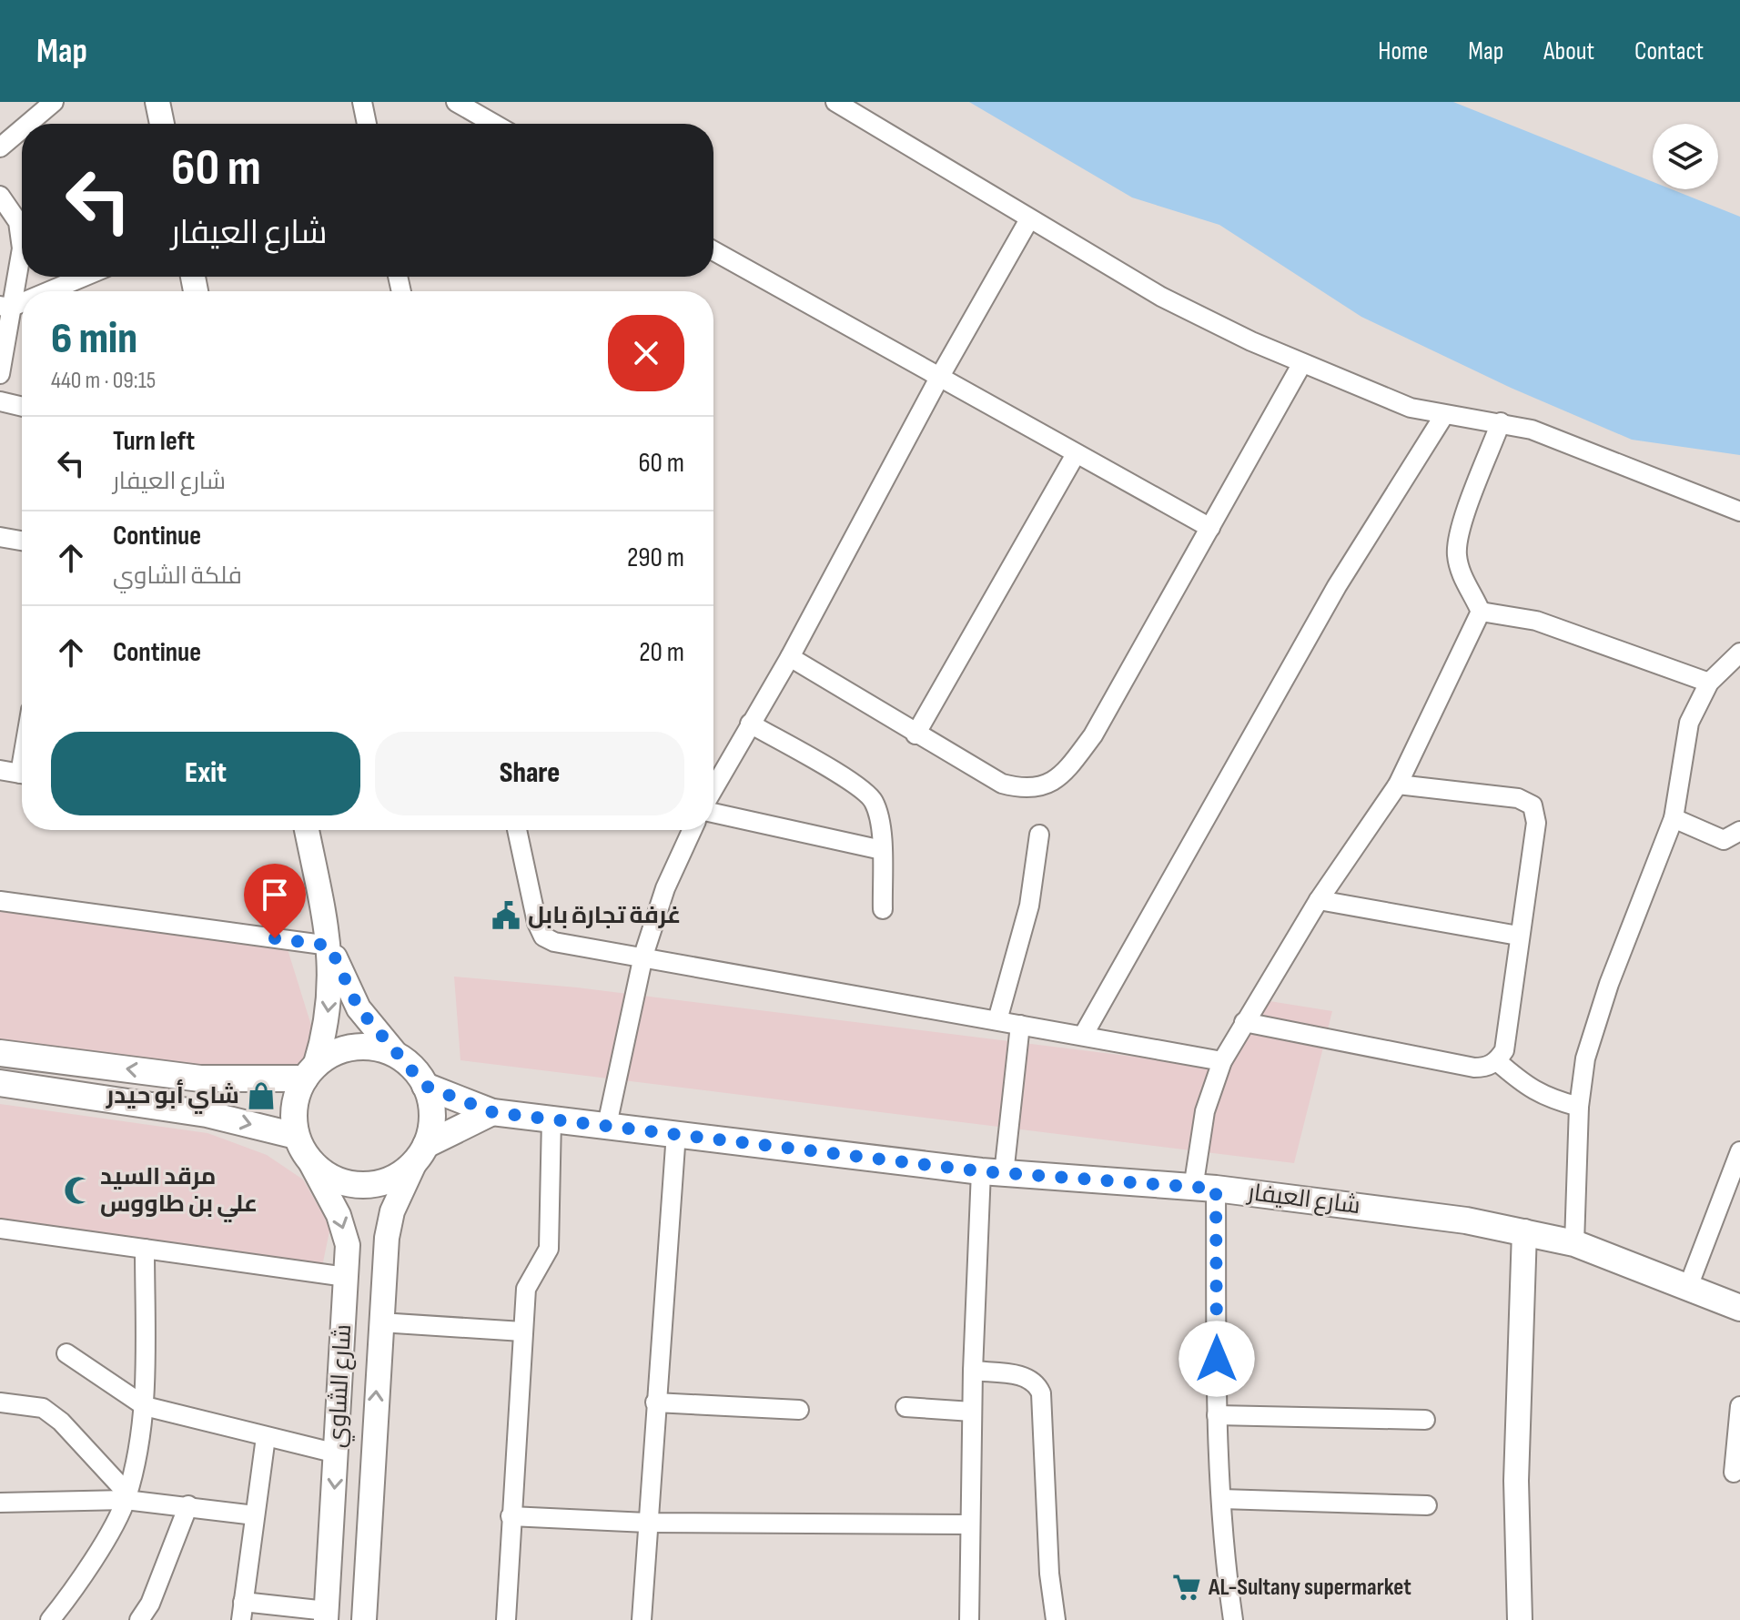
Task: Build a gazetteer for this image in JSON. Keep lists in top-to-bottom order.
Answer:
{
  "streets": {
    "main road": ["شارع العيفار"],
    "street": ["شارع الشاوي"]
  },
  "crossings": [
    ["شارع العيفار", "شارع الشاوي"]
  ],
  "places": {
    "public building": ["غرفة تجارة بابل"],
    "shop": ["شاي أبو حيدر"],
    "mosque": ["مرقد السيد علي بن طاووس"],
    "supermarket": ["AL-Sultany supermarket"]
  },
  "page": {
    "header": "Map",
    "nav": [
      "Home",
      "Map",
      "About",
      "Contact"
    ],
    "turn": ["60 m", "شارع العيفار"],
    "heading": ["6 min", "440 m · 09:15"],
    "list": [
      {
        "name": "Turn left",
        "note": "شارع العيفار",
        "value": "60 m"
      },
      {
        "name": "Continue",
        "note": "فلكة الشاوي",
        "value": "290 m"
      },
      {
        "name": "Continue",
        "value": "20 m"
      }
    ],
    "buttons": ["Exit", "Share"]
  }
}
